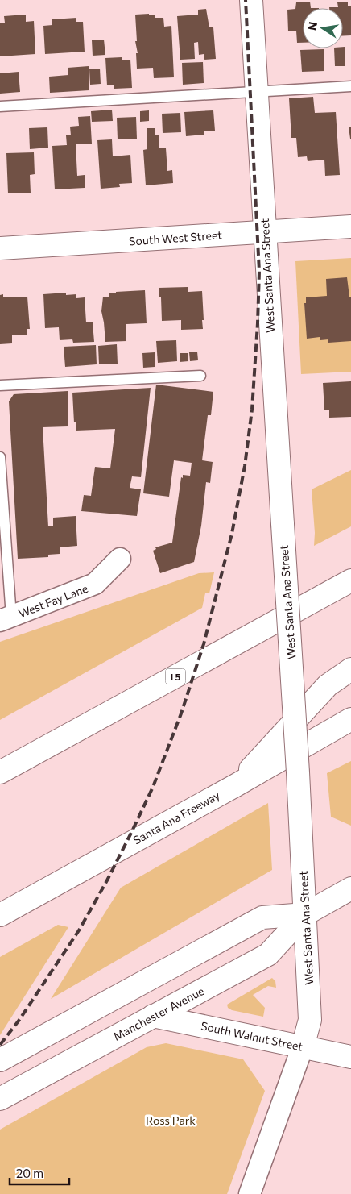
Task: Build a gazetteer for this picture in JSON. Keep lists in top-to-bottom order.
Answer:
{
  "streets": {
    "main road": [
      "South West Street",
      "West Santa Ana Street",
      "I 5",
      "Santa Ana Freeway",
      "Manchester Avenue",
      "South Walnut Street"
    ],
    "street": ["West Fay Lane"]
  },
  "crossings": [
    ["South West Street", "West Santa Ana Street"],
    ["West Santa Ana Street", "Manchester Avenue"],
    ["West Santa Ana Street", "South Walnut Street"],
    ["Manchester Avenue", "South Walnut Street"]
  ],
  "parks": ["Ross Park"],
  "scale_bar": "20 m",
  "north": "left"
}
